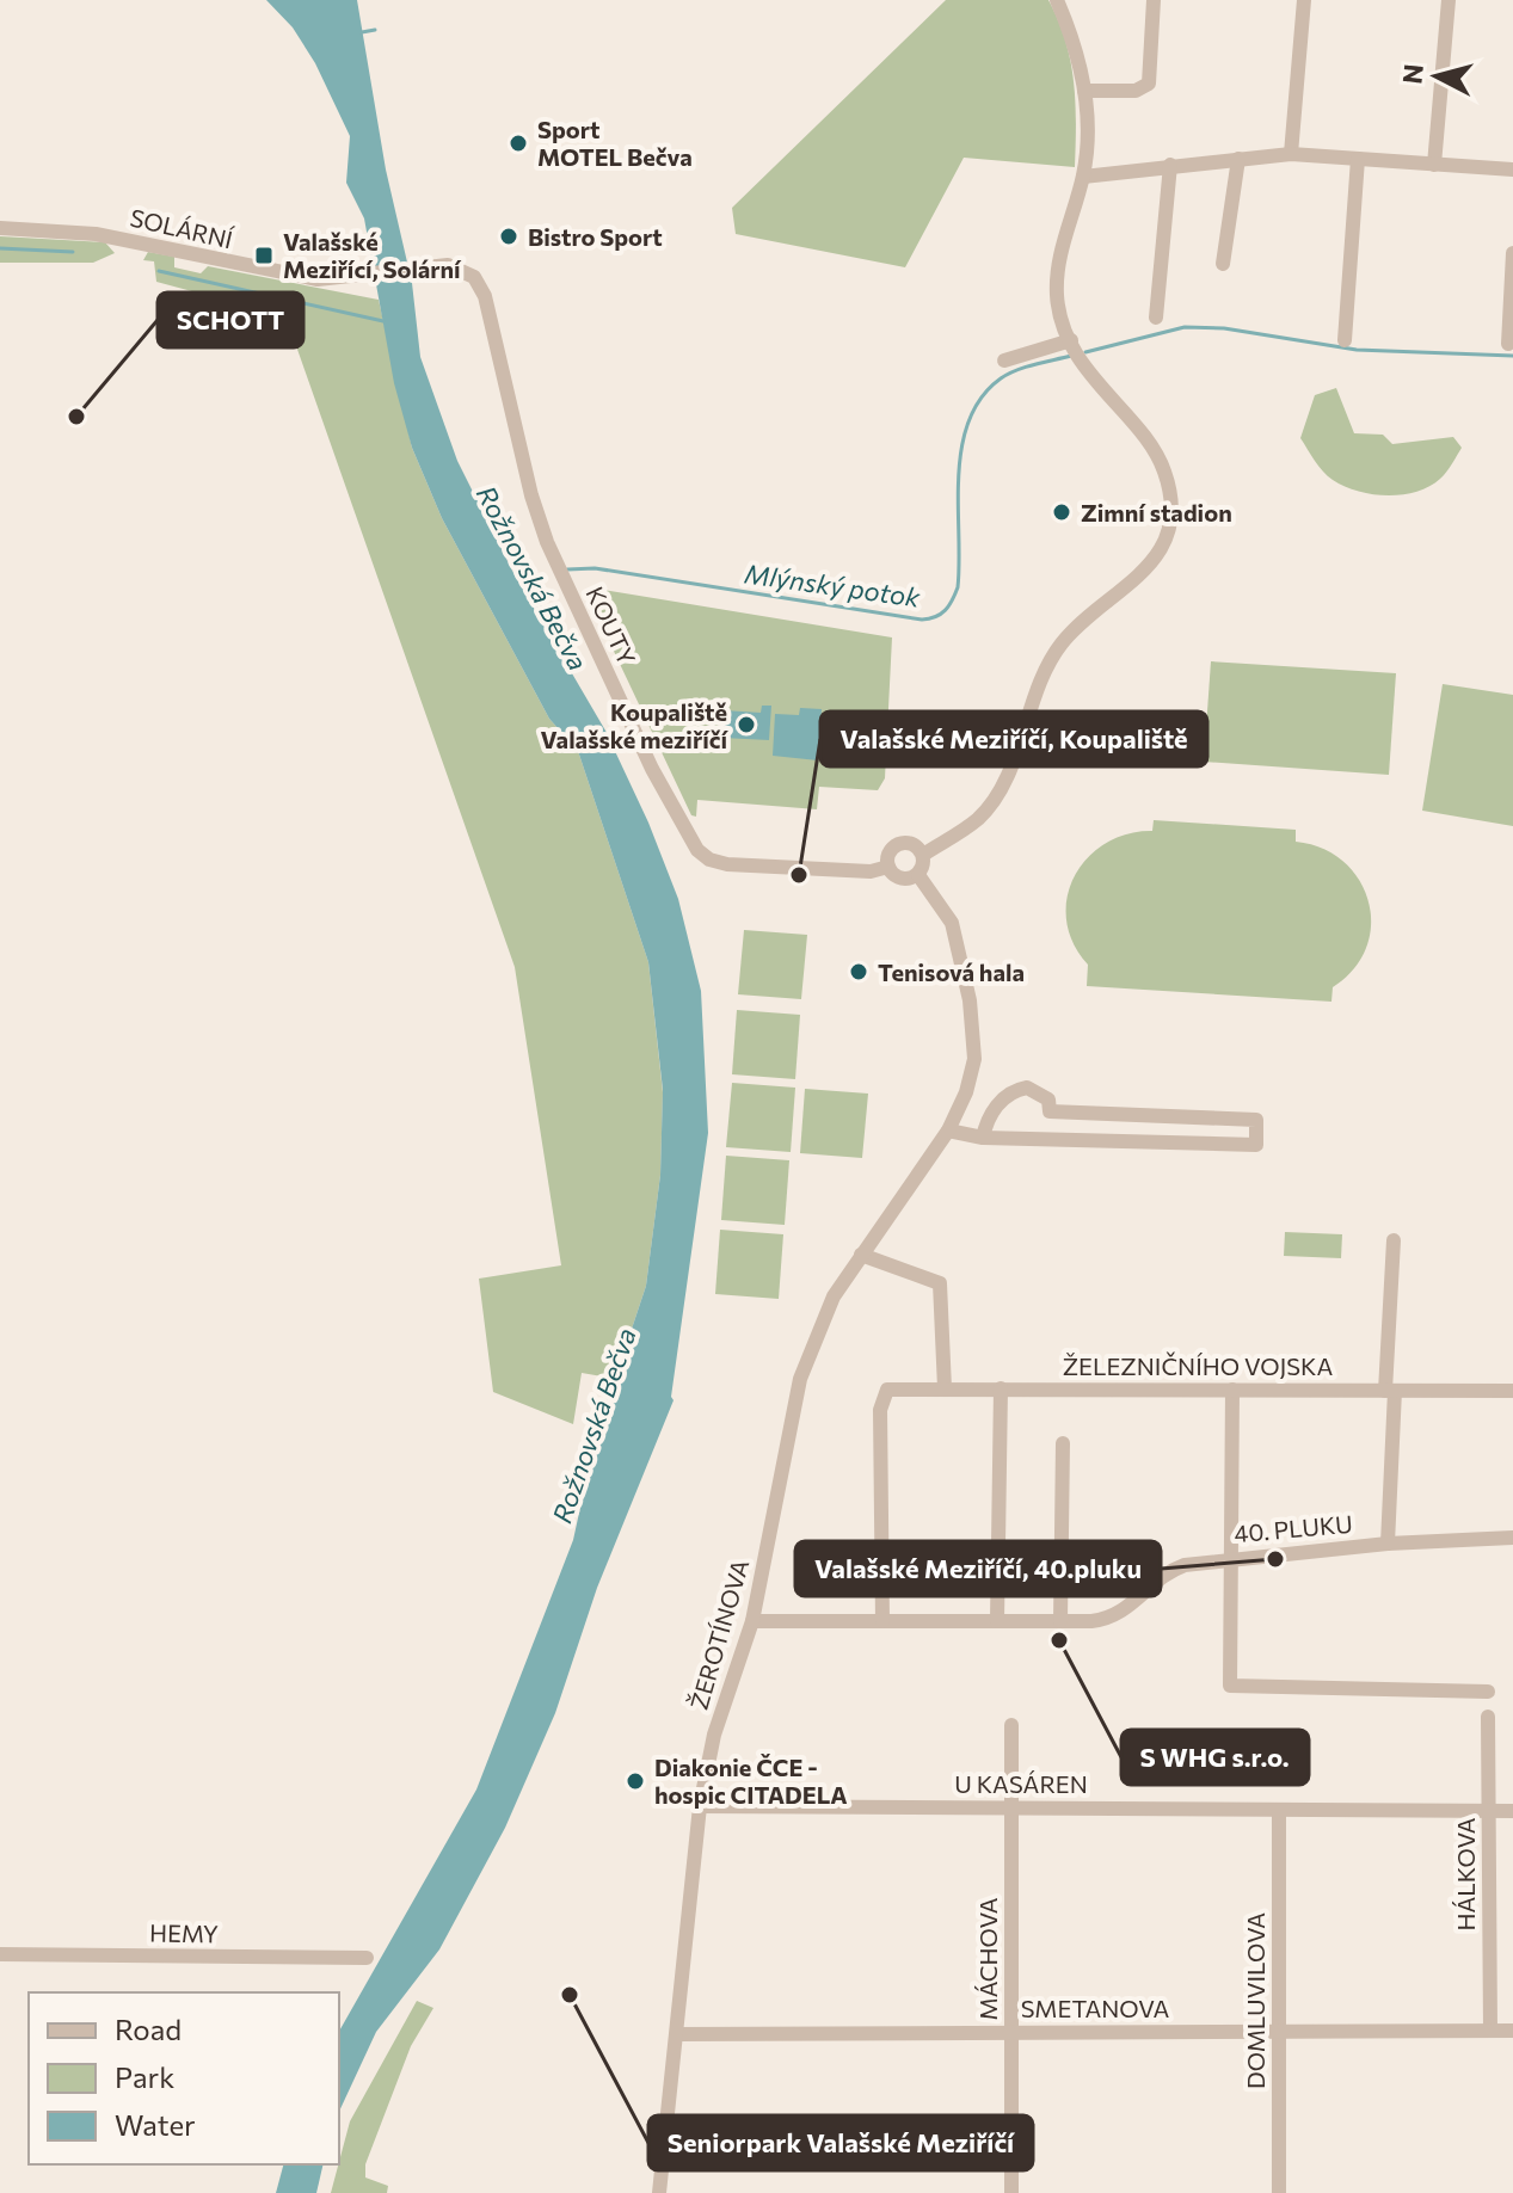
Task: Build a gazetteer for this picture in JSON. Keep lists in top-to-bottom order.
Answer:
{
  "streets": {
    "street": [
      "SOLÁRNÍ",
      "KOUTY",
      "ŽELEZNIČNÍHO VOJSKA",
      "40. PLUKU",
      "ŽEROTÍNOVA",
      "U KASÁREN",
      "HÁLKOVA",
      "HEMY",
      "MÁCHOVA",
      "DOMLUVILOVA",
      "SMETANOVA"
    ]
  },
  "crossings": [
    ["SOLÁRNÍ", "KOUTY"],
    ["KOUTY", "ŽEROTÍNOVA"],
    ["ŽELEZNIČNÍHO VOJSKA", "40. PLUKU"],
    ["40. PLUKU", "ŽEROTÍNOVA"],
    ["ŽEROTÍNOVA", "U KASÁREN"],
    ["ŽEROTÍNOVA", "SMETANOVA"],
    ["U KASÁREN", "HÁLKOVA"],
    ["U KASÁREN", "MÁCHOVA"],
    ["U KASÁREN", "DOMLUVILOVA"],
    ["HÁLKOVA", "SMETANOVA"],
    ["MÁCHOVA", "SMETANOVA"],
    ["DOMLUVILOVA", "SMETANOVA"]
  ],
  "water": ["Rožnovská Bečva", "Mlýnský potok"],
  "places": {
    "other": [
      "Sport MOTEL Bečva",
      "Bistro Sport",
      "SCHOTT",
      "Zimní stadion",
      "Koupaliště Valašské meziříčí",
      "Valašské Meziříčí, Koupaliště",
      "Tenisová hala",
      "Valašské Meziříčí, 40.pluku",
      "S WHG s.r.o.",
      "Diakonie ČCE - hospic CITADELA",
      "Seniorpark Valašské Meziříčí"
    ],
    "transit": ["Valašské Meziřící, Solární"]
  },
  "legend": ["Road", "Park", "Water"],
  "north": "left"
}
